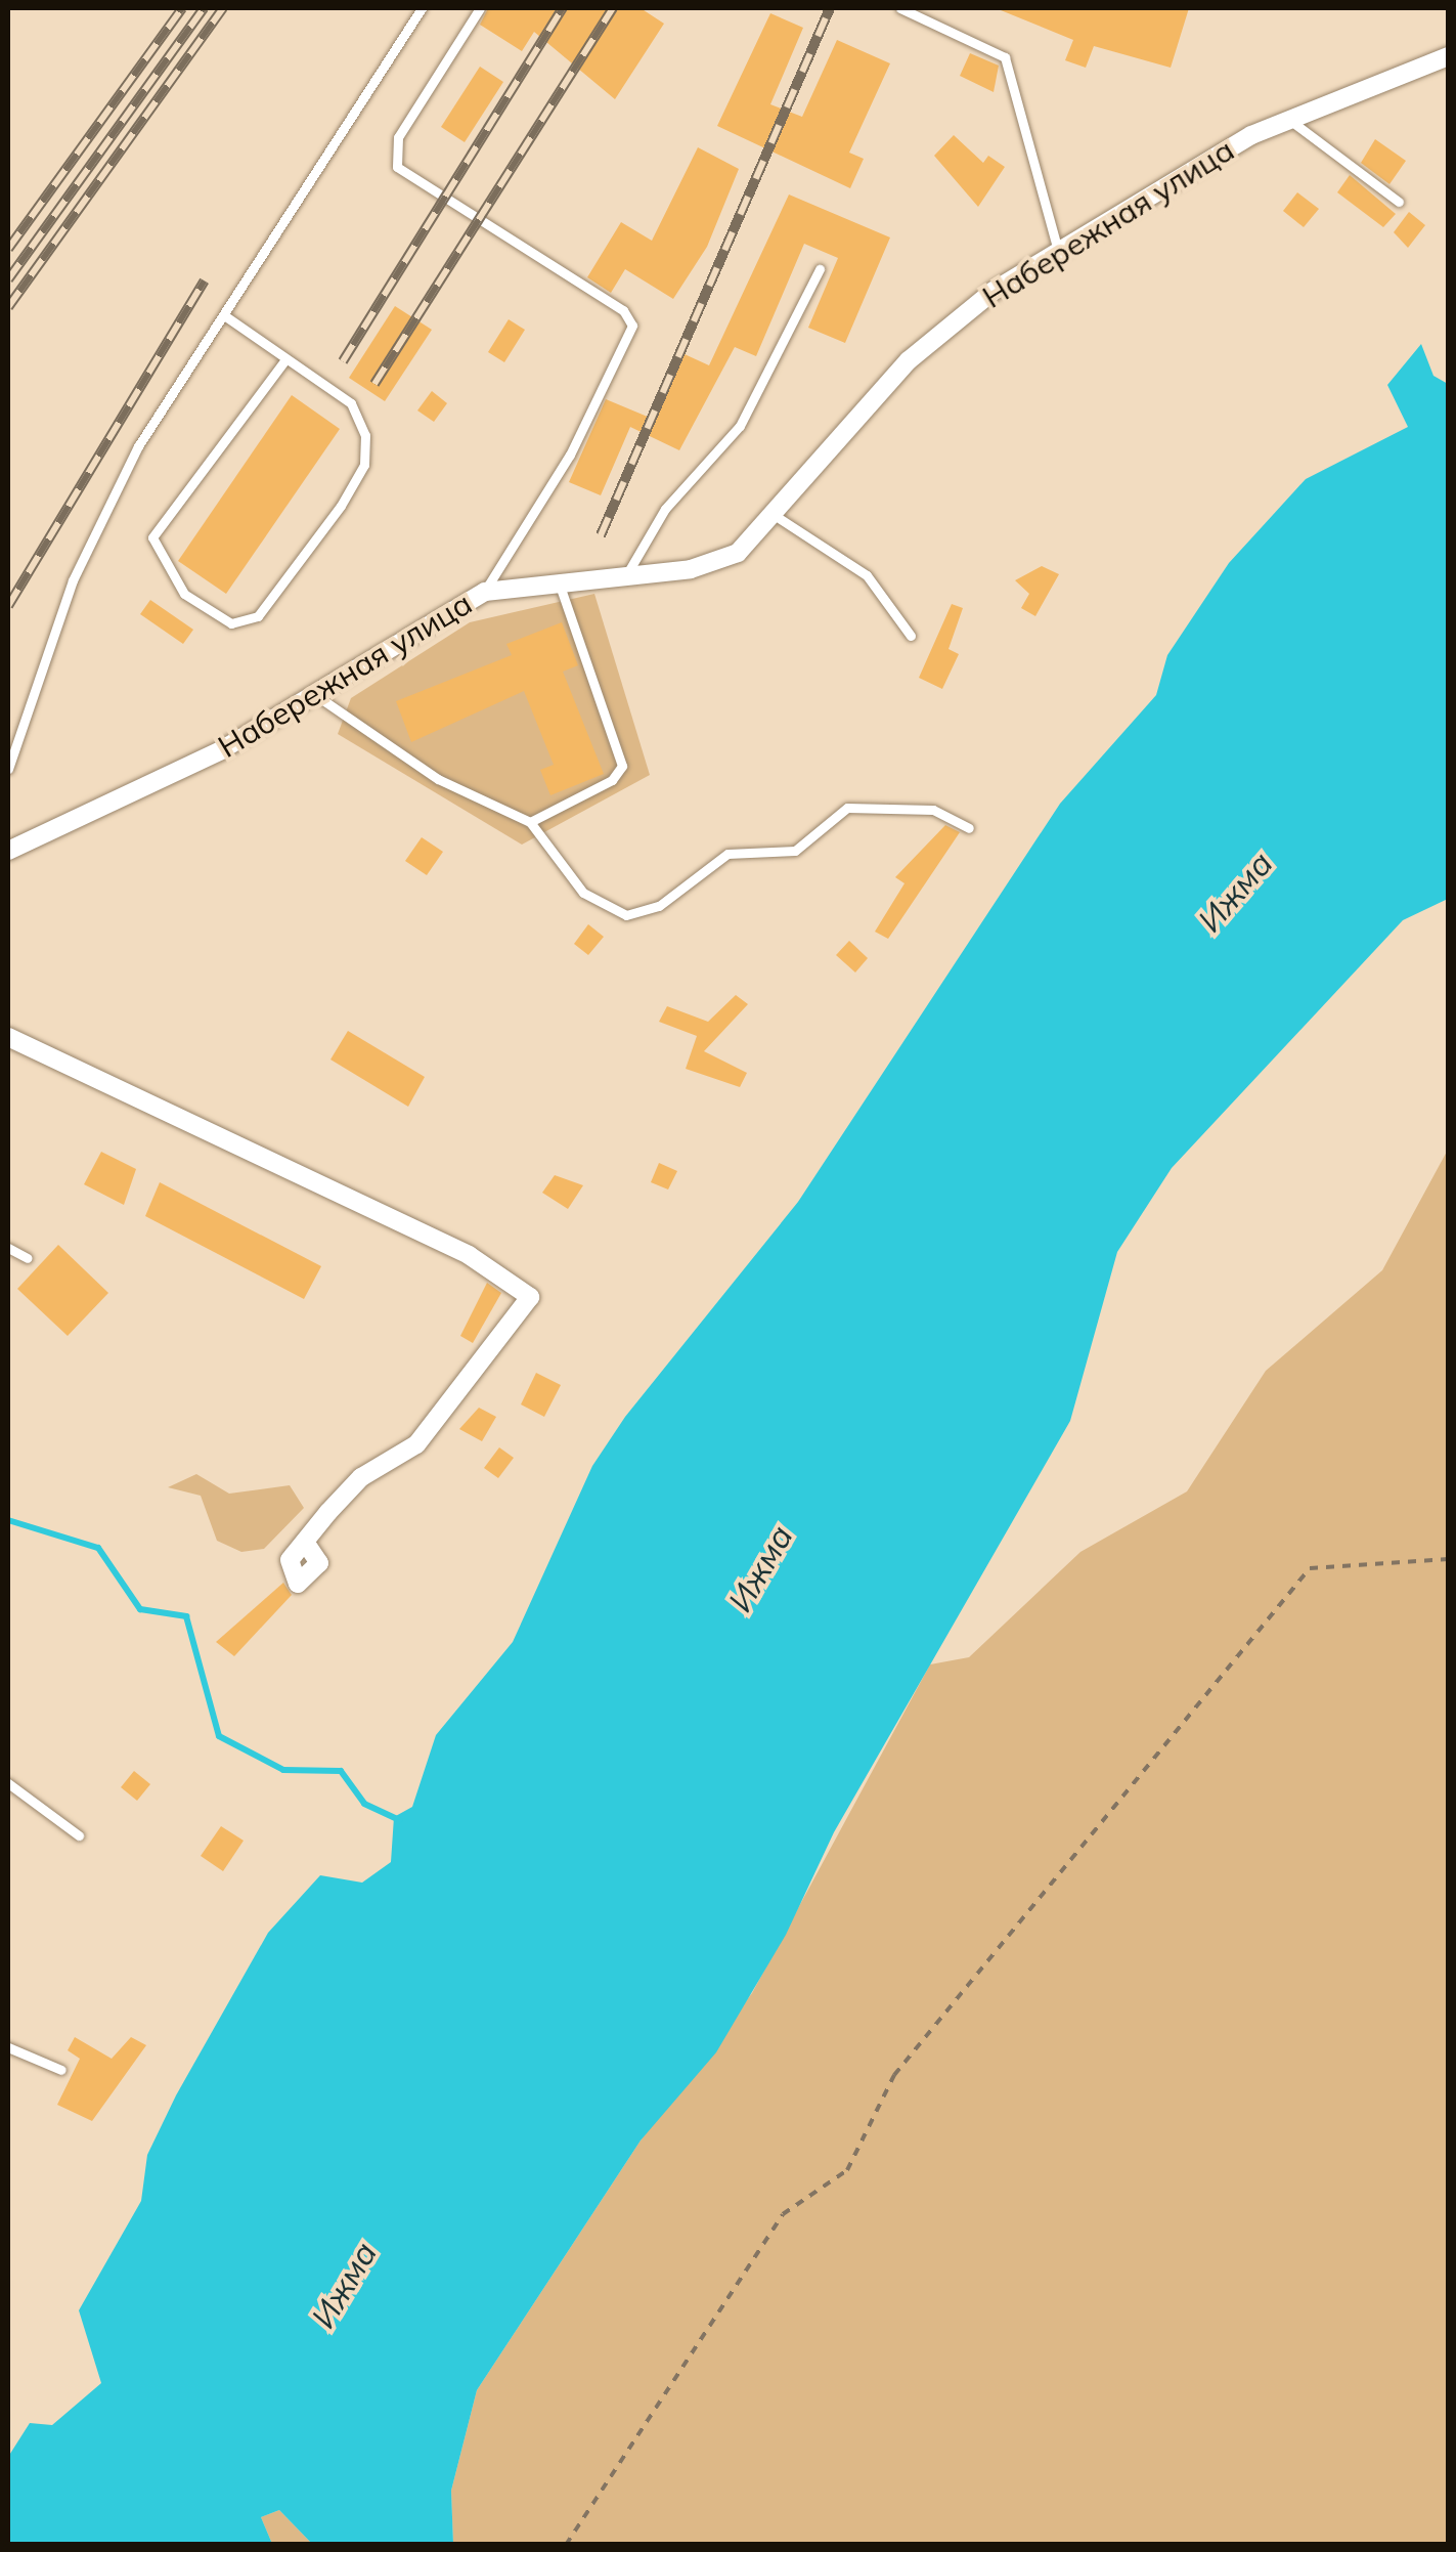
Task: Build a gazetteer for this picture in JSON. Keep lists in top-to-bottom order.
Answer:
{
  "streets": {
    "street": ["Набережная улица"]
  },
  "water": ["Ижма"]
}
